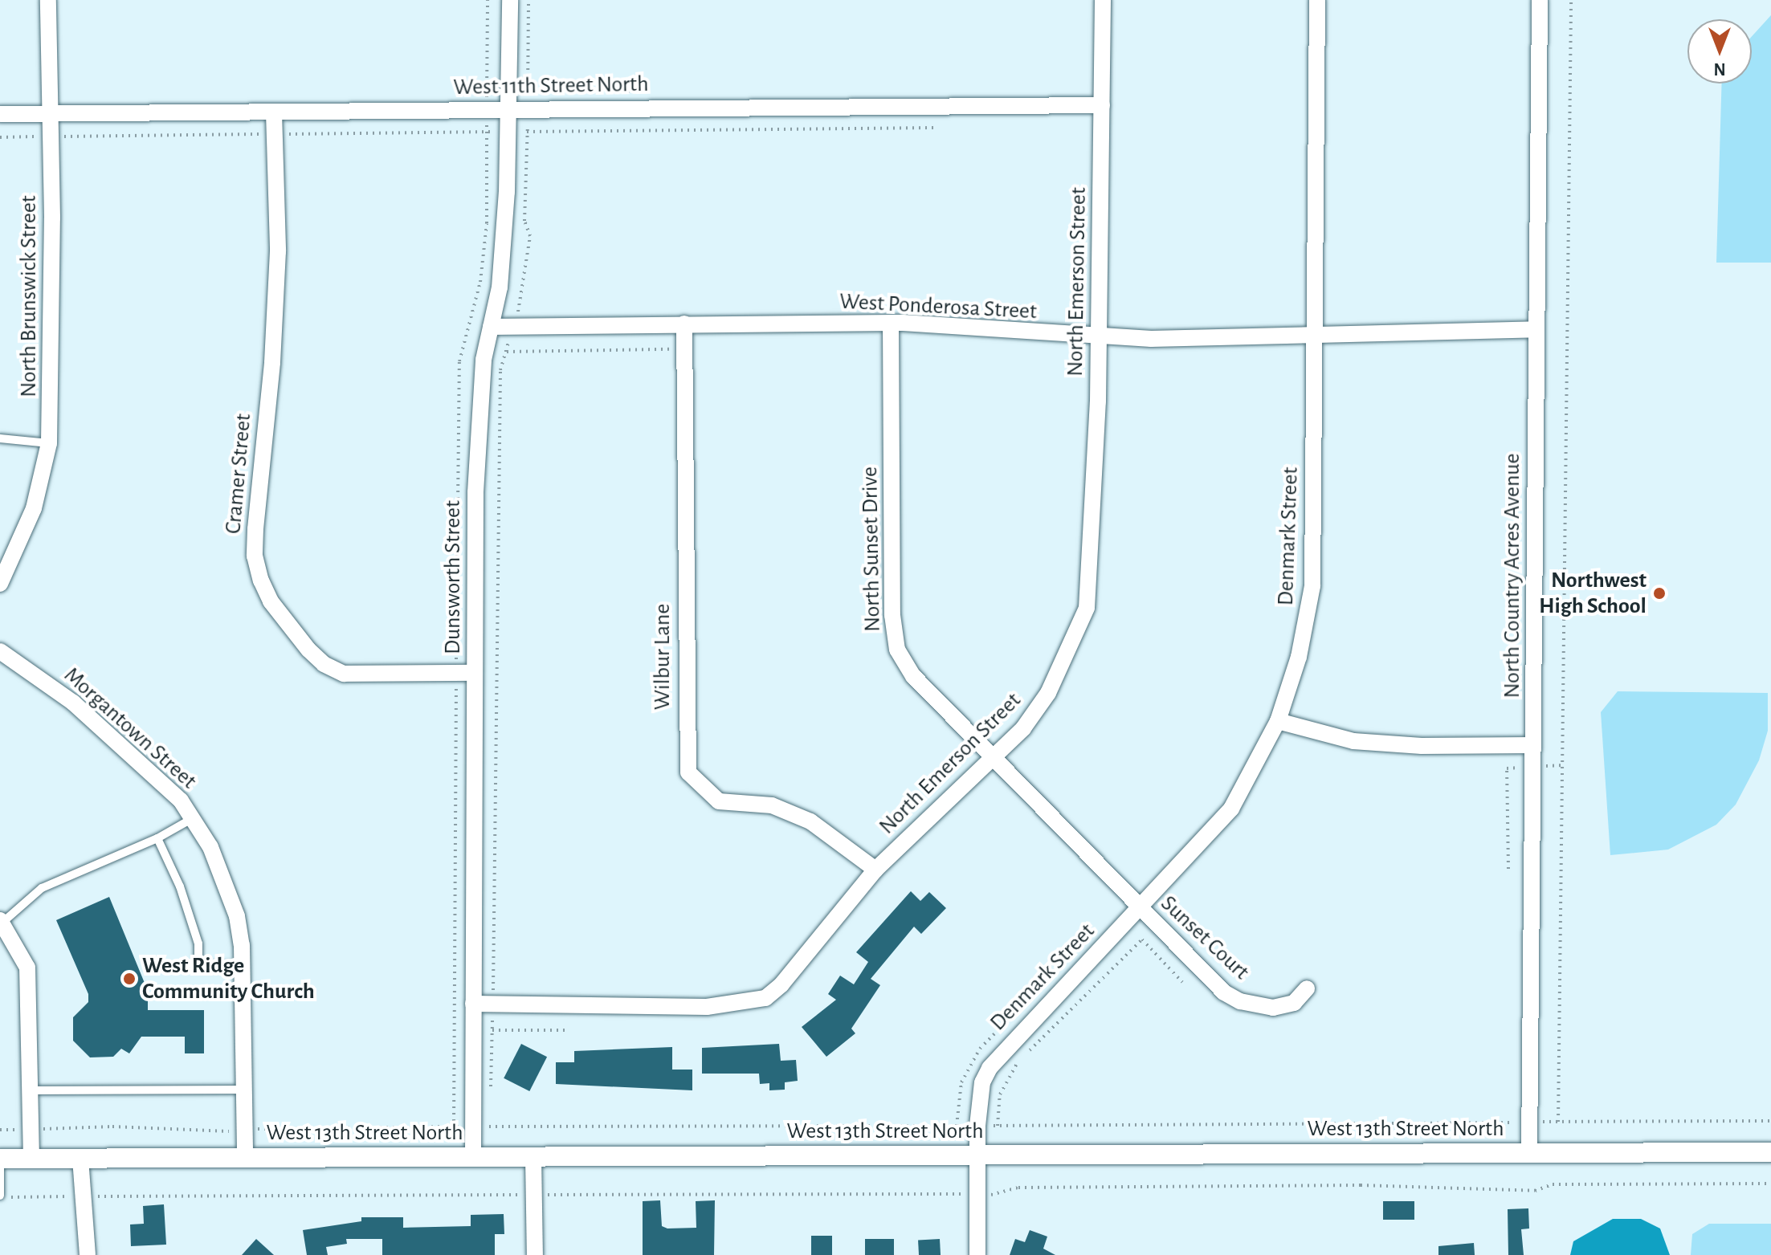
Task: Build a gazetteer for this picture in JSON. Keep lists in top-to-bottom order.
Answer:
{
  "streets": {
    "street": [
      "West 11th Street North",
      "North Emerson Street",
      "North Brunswick Street",
      "West Ponderosa Street",
      "Cramer Street",
      "Denmark Street",
      "North Sunset Drive",
      "North Country Acres Avenue",
      "Dunsworth Street",
      "Wilbur Lane",
      "Morgantown Street",
      "Sunset Court",
      "West 13th Street North"
    ]
  },
  "crossings": [
    ["West 11th Street North", "North Emerson Street"],
    ["West 11th Street North", "North Brunswick Street"],
    ["West 11th Street North", "Cramer Street"],
    ["West 11th Street North", "Dunsworth Street"],
    ["North Emerson Street", "West Ponderosa Street"],
    ["North Emerson Street", "North Sunset Drive"],
    ["North Emerson Street", "Dunsworth Street"],
    ["North Emerson Street", "Wilbur Lane"],
    ["West Ponderosa Street", "Denmark Street"],
    ["West Ponderosa Street", "North Sunset Drive"],
    ["West Ponderosa Street", "North Country Acres Avenue"],
    ["West Ponderosa Street", "Dunsworth Street"],
    ["West Ponderosa Street", "Wilbur Lane"],
    ["Cramer Street", "Dunsworth Street"],
    ["Denmark Street", "North Sunset Drive"],
    ["Denmark Street", "Sunset Court"],
    ["Denmark Street", "West 13th Street North"],
    ["North Sunset Drive", "Sunset Court"],
    ["North Country Acres Avenue", "West 13th Street North"],
    ["Dunsworth Street", "West 13th Street North"],
    ["Morgantown Street", "West 13th Street North"]
  ],
  "places": ["Northwest High School", "West Ridge Community Church"],
  "north": "bottom"
}
